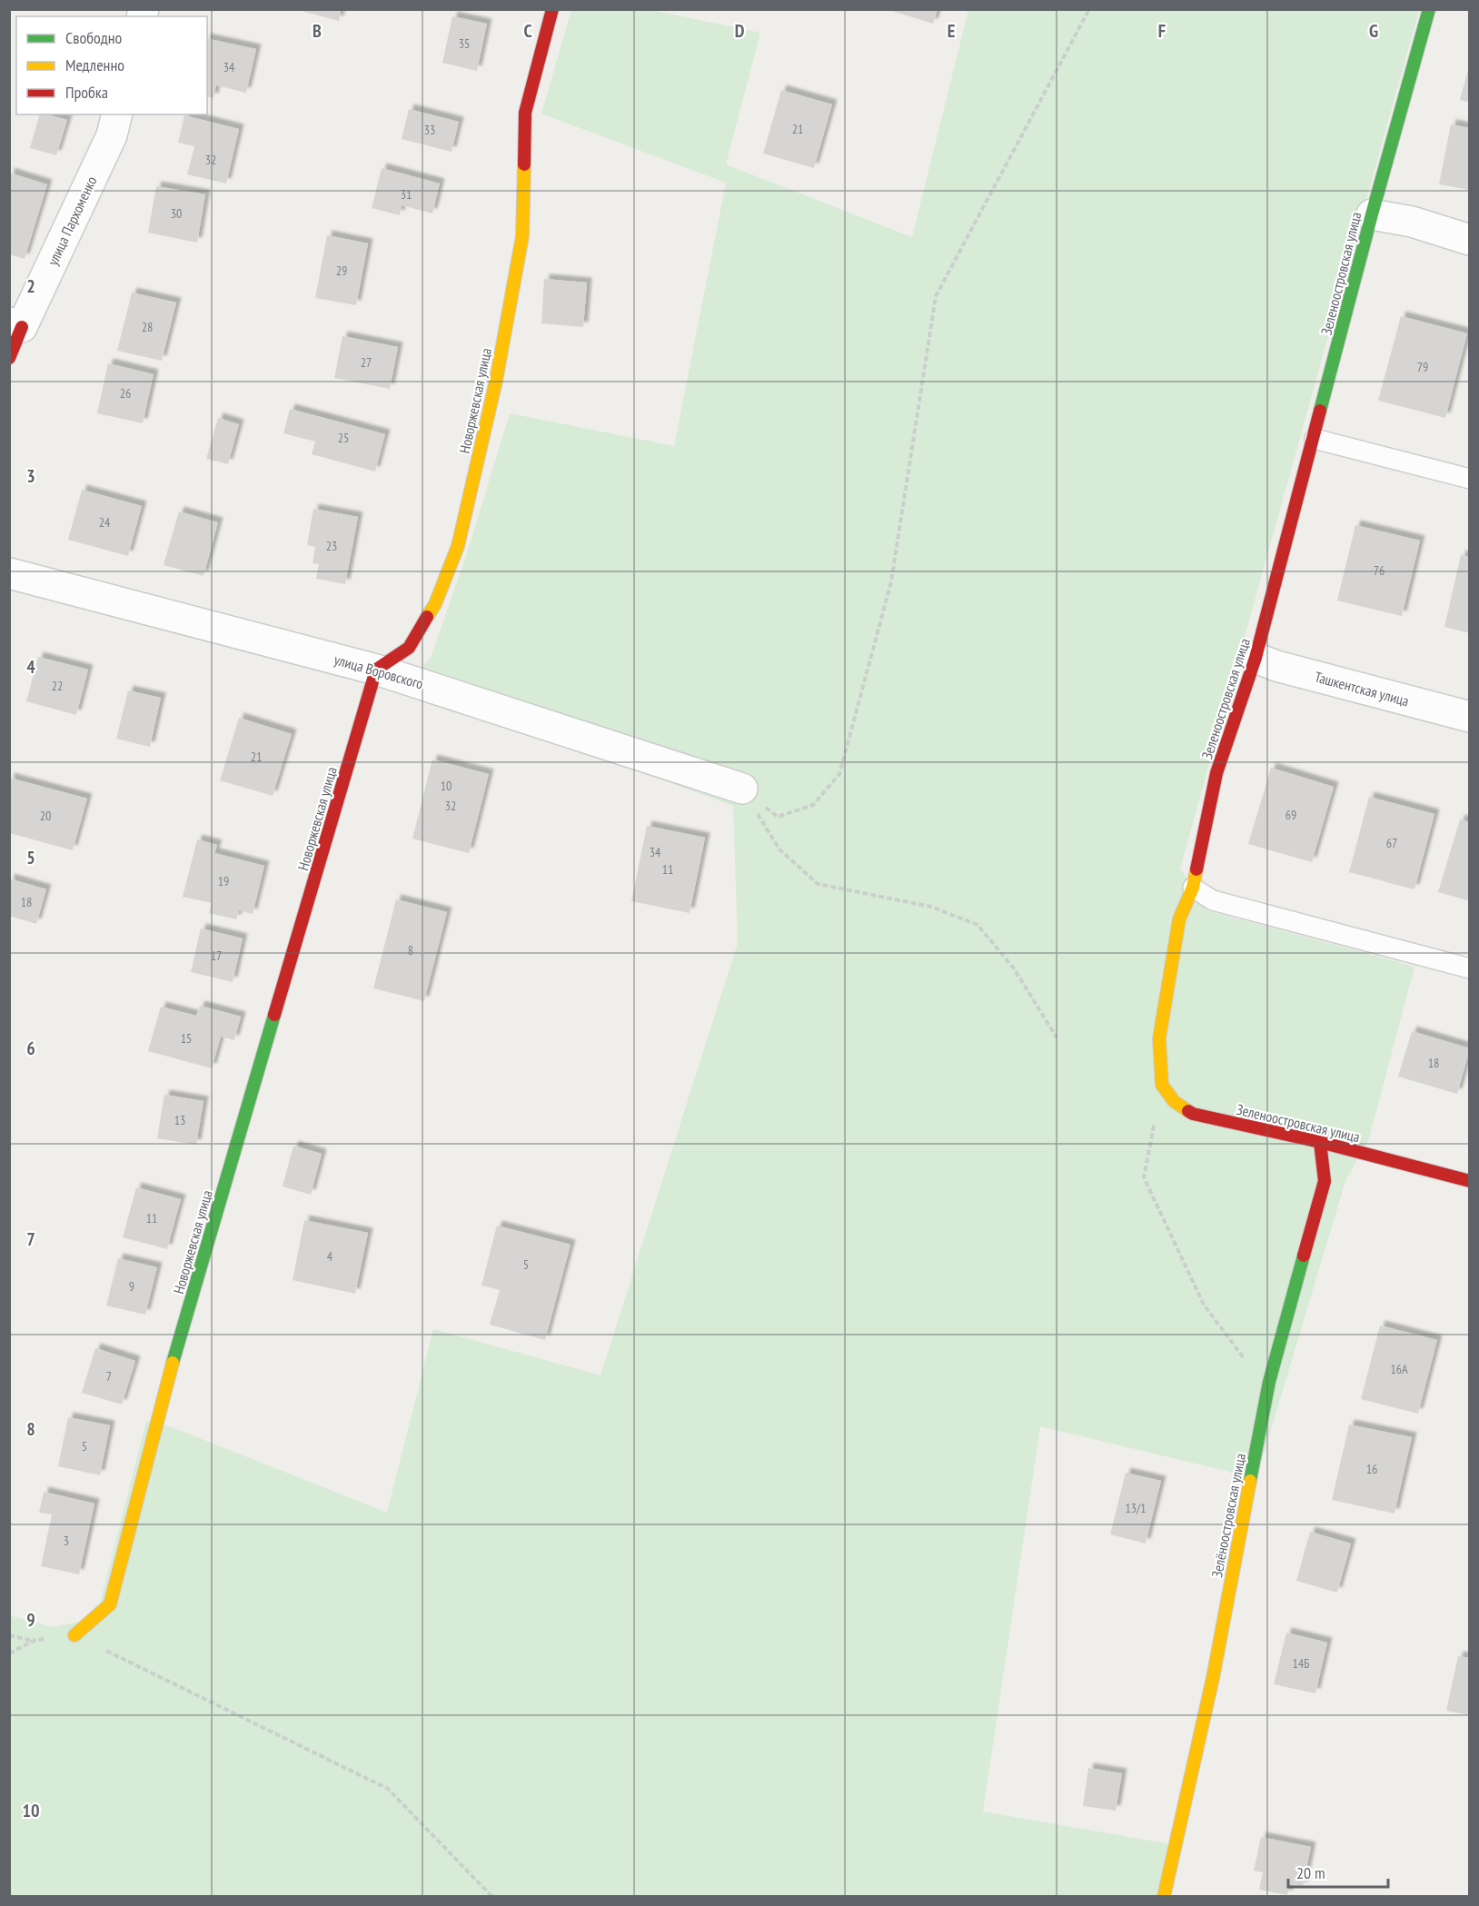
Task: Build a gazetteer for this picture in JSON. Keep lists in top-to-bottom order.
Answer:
{
  "streets": {
    "street": [
      "улица Пархоменко",
      "Зеленоостровская улица",
      "Новоржевская улица",
      "улица Воровского",
      "Ташкентская улица",
      "Зелёноостровская улица"
    ]
  },
  "crossings": [
    ["Зеленоостровская улица", "Ташкентская улица"],
    ["Зеленоостровская улица", "Зелёноостровская улица"],
    ["Новоржевская улица", "улица Воровского"]
  ],
  "house_numbers": [
    "35",
    "34",
    "21",
    "33",
    "32",
    "31",
    "30",
    "29",
    "28",
    "27",
    "79",
    "26",
    "25",
    "24",
    "23",
    "76",
    "22",
    "21",
    "10",
    "32",
    "69",
    "20",
    "67",
    "34",
    "11",
    "19",
    "18",
    "8",
    "17",
    "15",
    "18",
    "13",
    "11",
    "4",
    "5",
    "9",
    "16А",
    "7",
    "5",
    "16",
    "13/1",
    "3",
    "14Б"
  ],
  "legend": ["Свободно", "Медленно", "Пробка"],
  "scale_bar": "20 m",
  "grid": {
    "columns": [
      "B",
      "C",
      "D",
      "E",
      "F",
      "G"
    ],
    "rows": [
      "2",
      "3",
      "4",
      "5",
      "6",
      "7",
      "8",
      "9",
      "10"
    ]
  }
}
